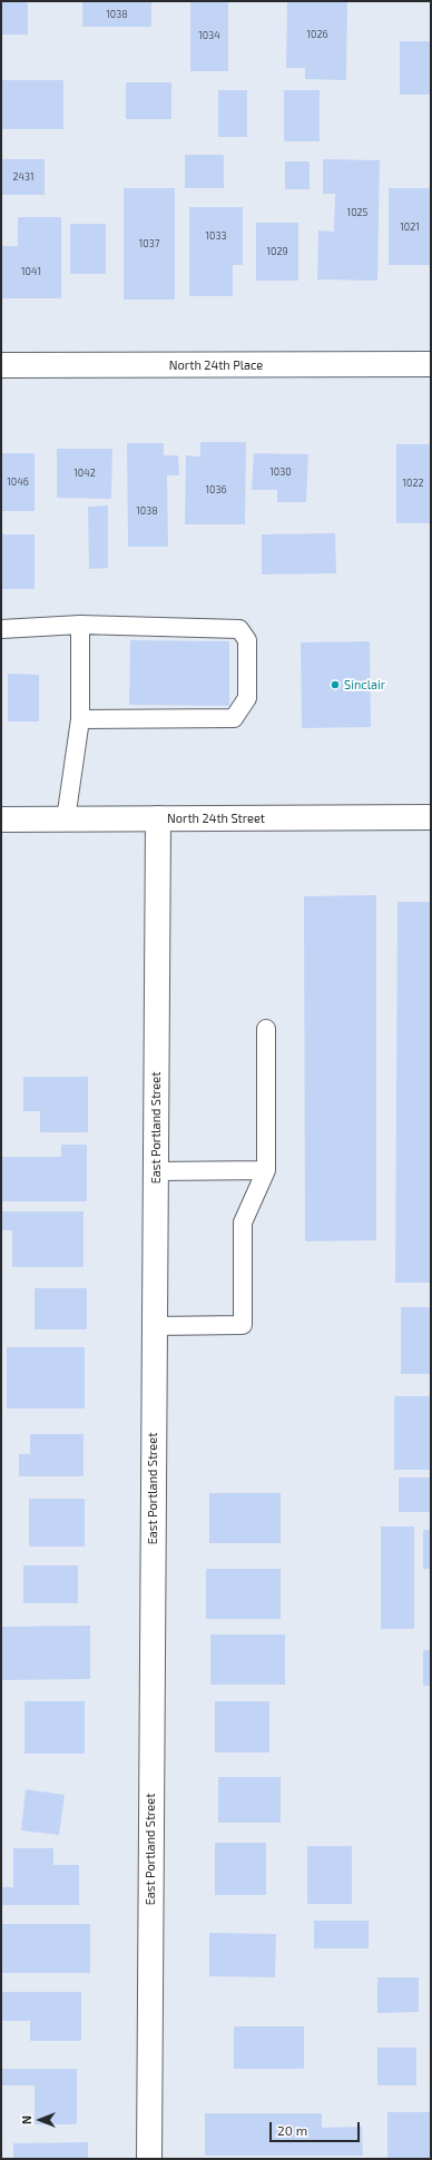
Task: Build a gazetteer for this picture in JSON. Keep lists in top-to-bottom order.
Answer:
{
  "streets": {
    "street": ["North 24th Place", "North 24th Street", "East Portland Street"]
  },
  "crossings": [
    ["North 24th Street", "East Portland Street"]
  ],
  "places": ["Sinclair"],
  "house_numbers": [
    "1038",
    "1026",
    "1034",
    "2431",
    "1025",
    "1021",
    "1033",
    "1037",
    "1029",
    "1041",
    "1030",
    "1042",
    "1046",
    "1022",
    "1036",
    "1038"
  ],
  "scale_bar": "20 m",
  "north": "left"
}
